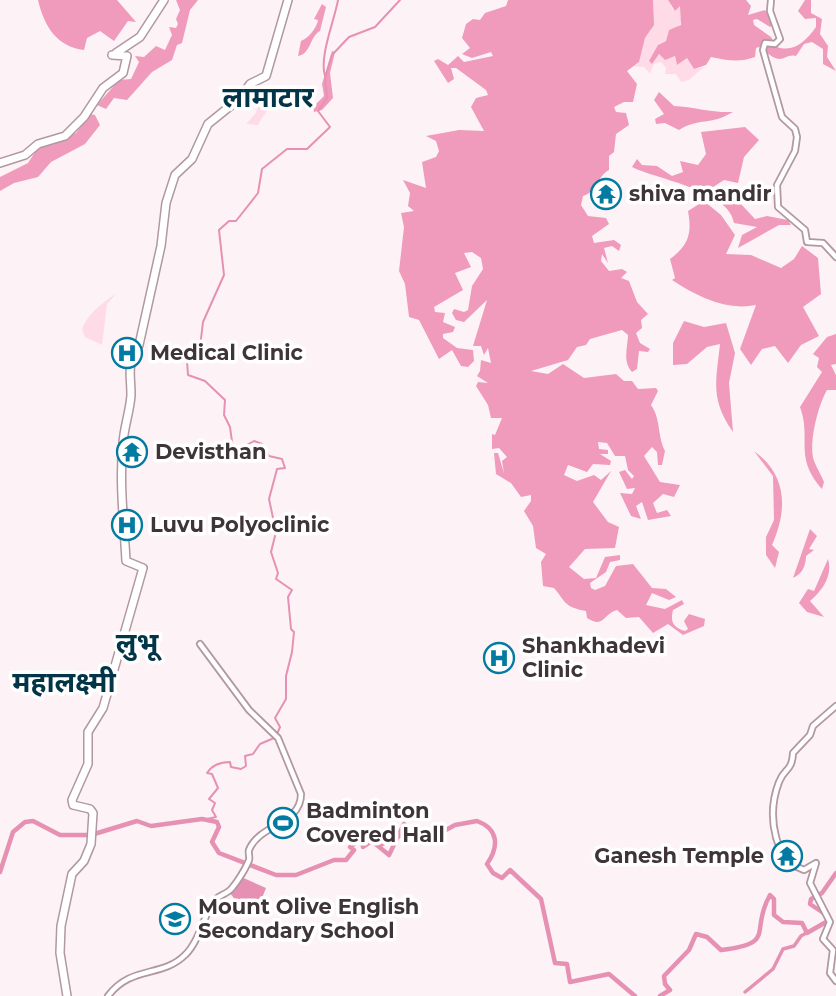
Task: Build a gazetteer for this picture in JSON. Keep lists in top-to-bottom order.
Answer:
{
  "districts": ["लामाटार", "लुभू", "महालक्ष्मी"],
  "places": {
    "temple": ["shiva mandir", "Devisthan", "Ganesh Temple"],
    "hospital": ["Medical Clinic", "Luvu Polyoclinic", "Shankhadevi Clinic"],
    "sports": ["Badminton Covered Hall"],
    "school or university": ["Mount Olive English Secondary School"]
  }
}
